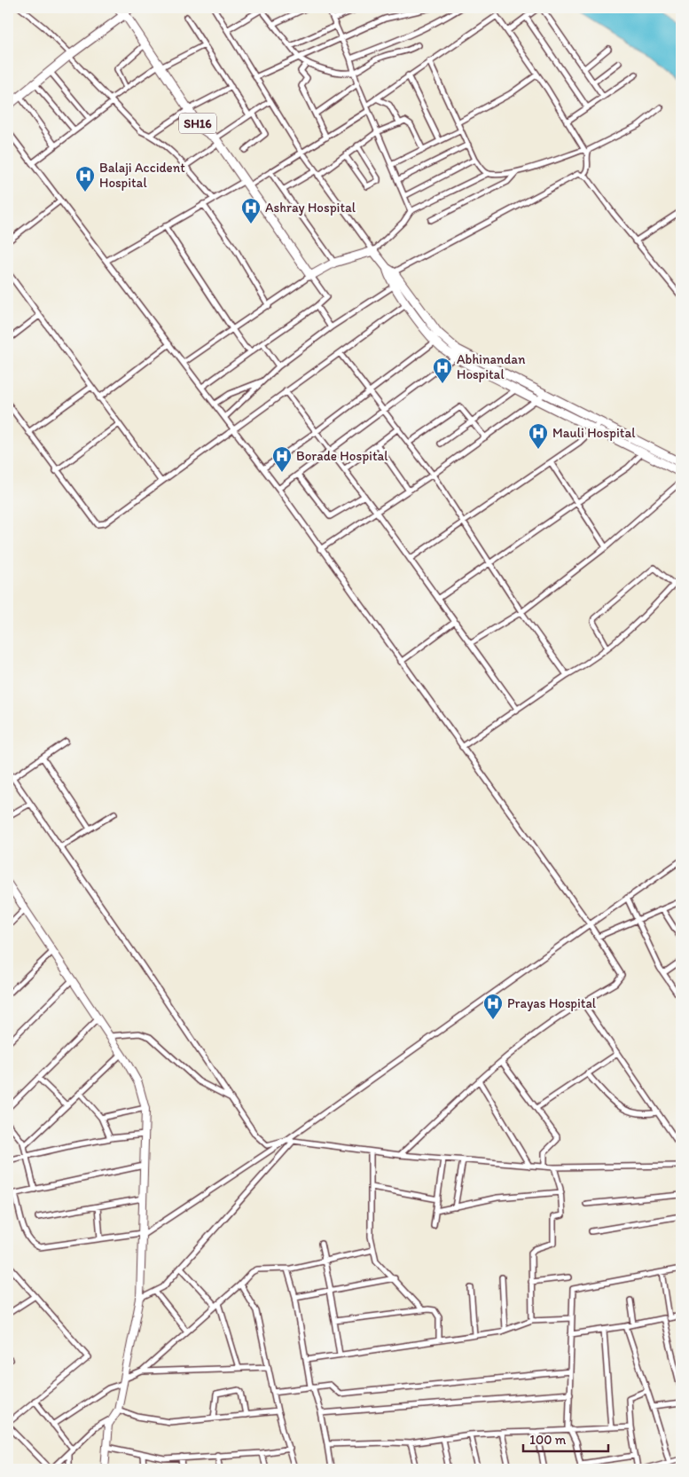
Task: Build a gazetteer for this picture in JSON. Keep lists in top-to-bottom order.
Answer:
{
  "streets": {
    "main road": ["SH16"]
  },
  "places": {
    "hospital": [
      "Balaji Accident Hospital",
      "Ashray Hospital",
      "Abhinandan Hospital",
      "Mauli Hospital",
      "Borade Hospital",
      "Prayas Hospital"
    ]
  },
  "scale_bar": "100 m"
}
